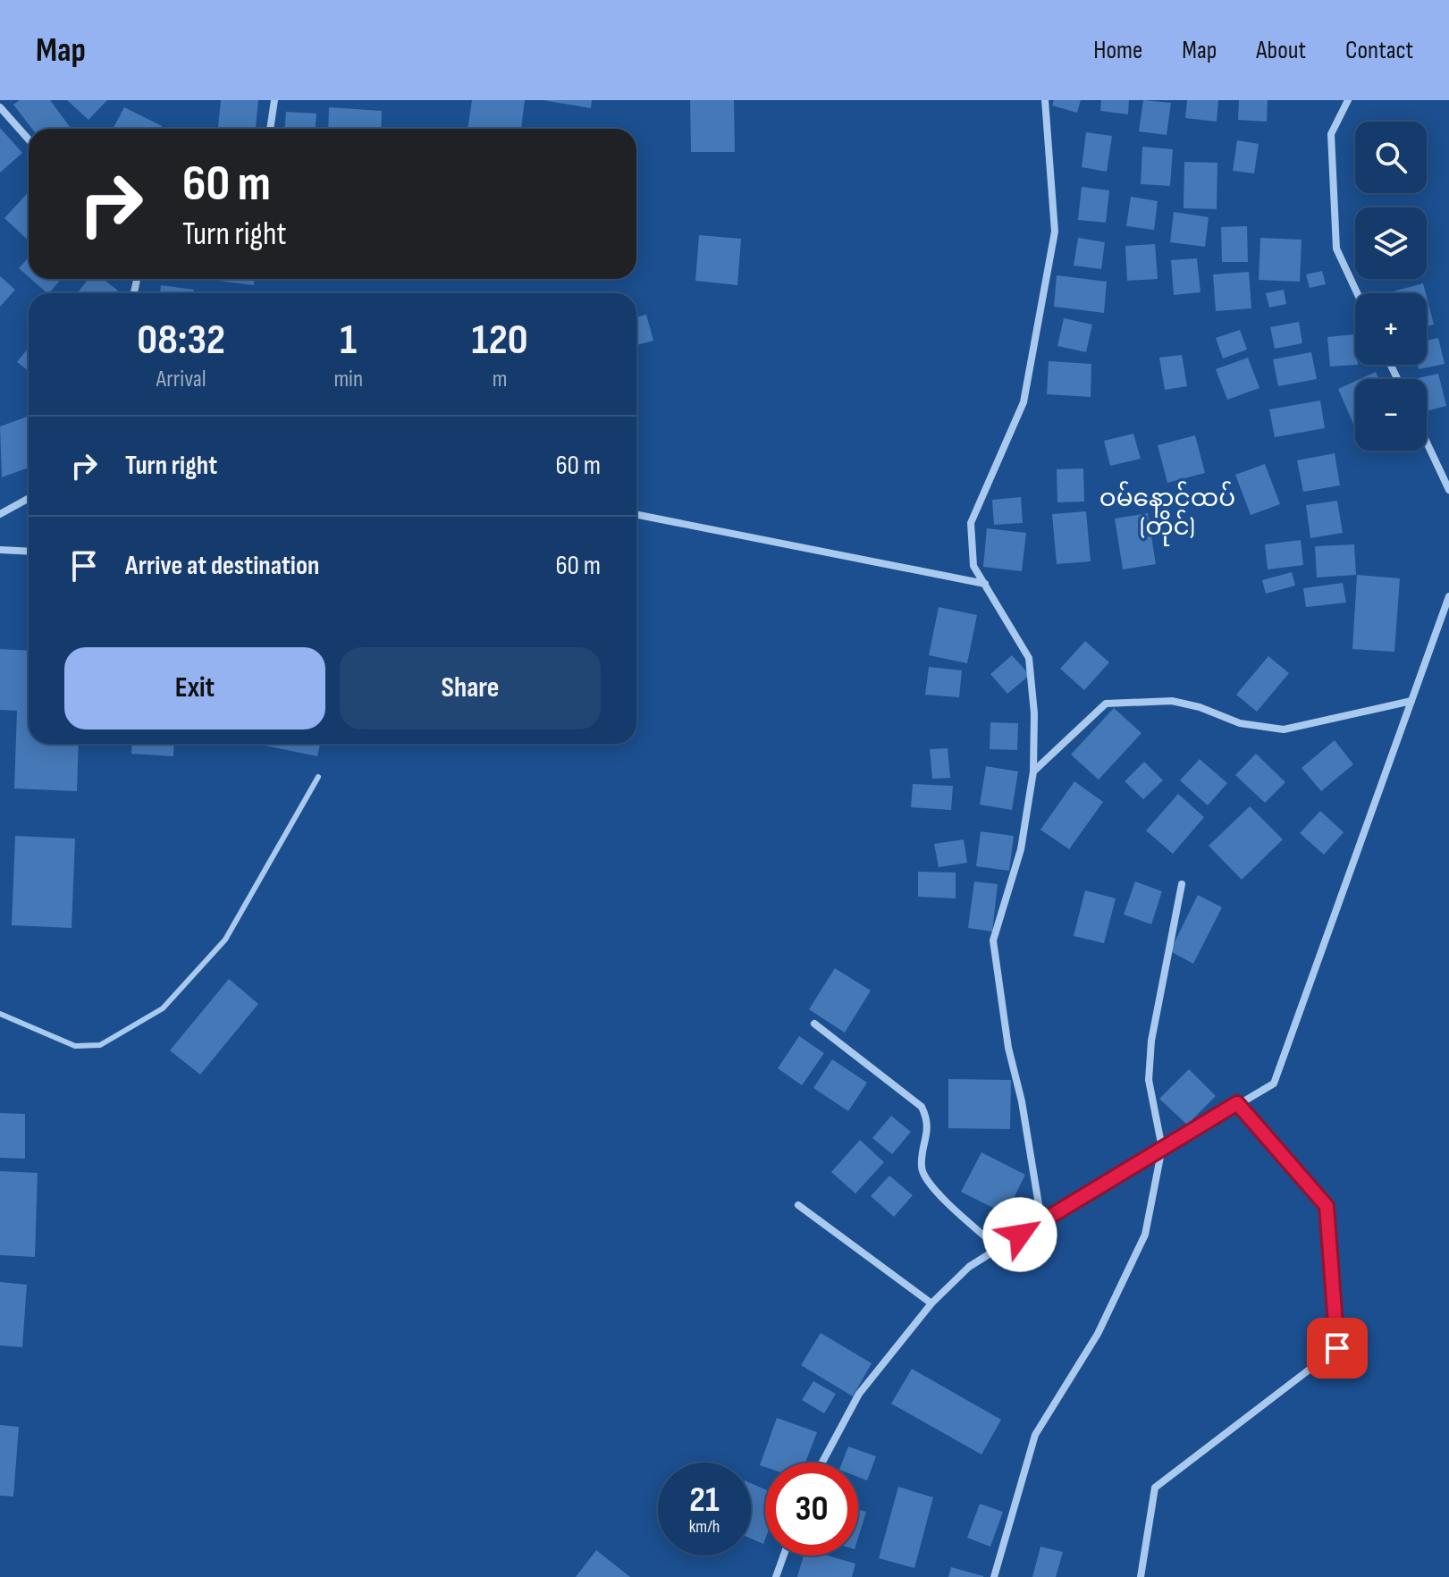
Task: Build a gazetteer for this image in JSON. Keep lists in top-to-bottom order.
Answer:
{
  "districts": ["ဝမ်နောင်ထပ် (တိုင်)"],
  "page": {
    "header": "Map",
    "nav": [
      "Home",
      "Map",
      "About",
      "Contact"
    ],
    "map_buttons": ["+", "−"],
    "turn": ["60 m", "Turn right"],
    "eta": [
      "08:32",
      "Arrival",
      "1",
      "min",
      "120",
      "m"
    ],
    "list": [
      {
        "name": "Turn right",
        "value": "60 m"
      },
      {
        "name": "Arrive at destination",
        "value": "60 m"
      }
    ],
    "buttons": ["Exit", "Share"],
    "speed": "21 km/h",
    "limit": "30"
  }
}
